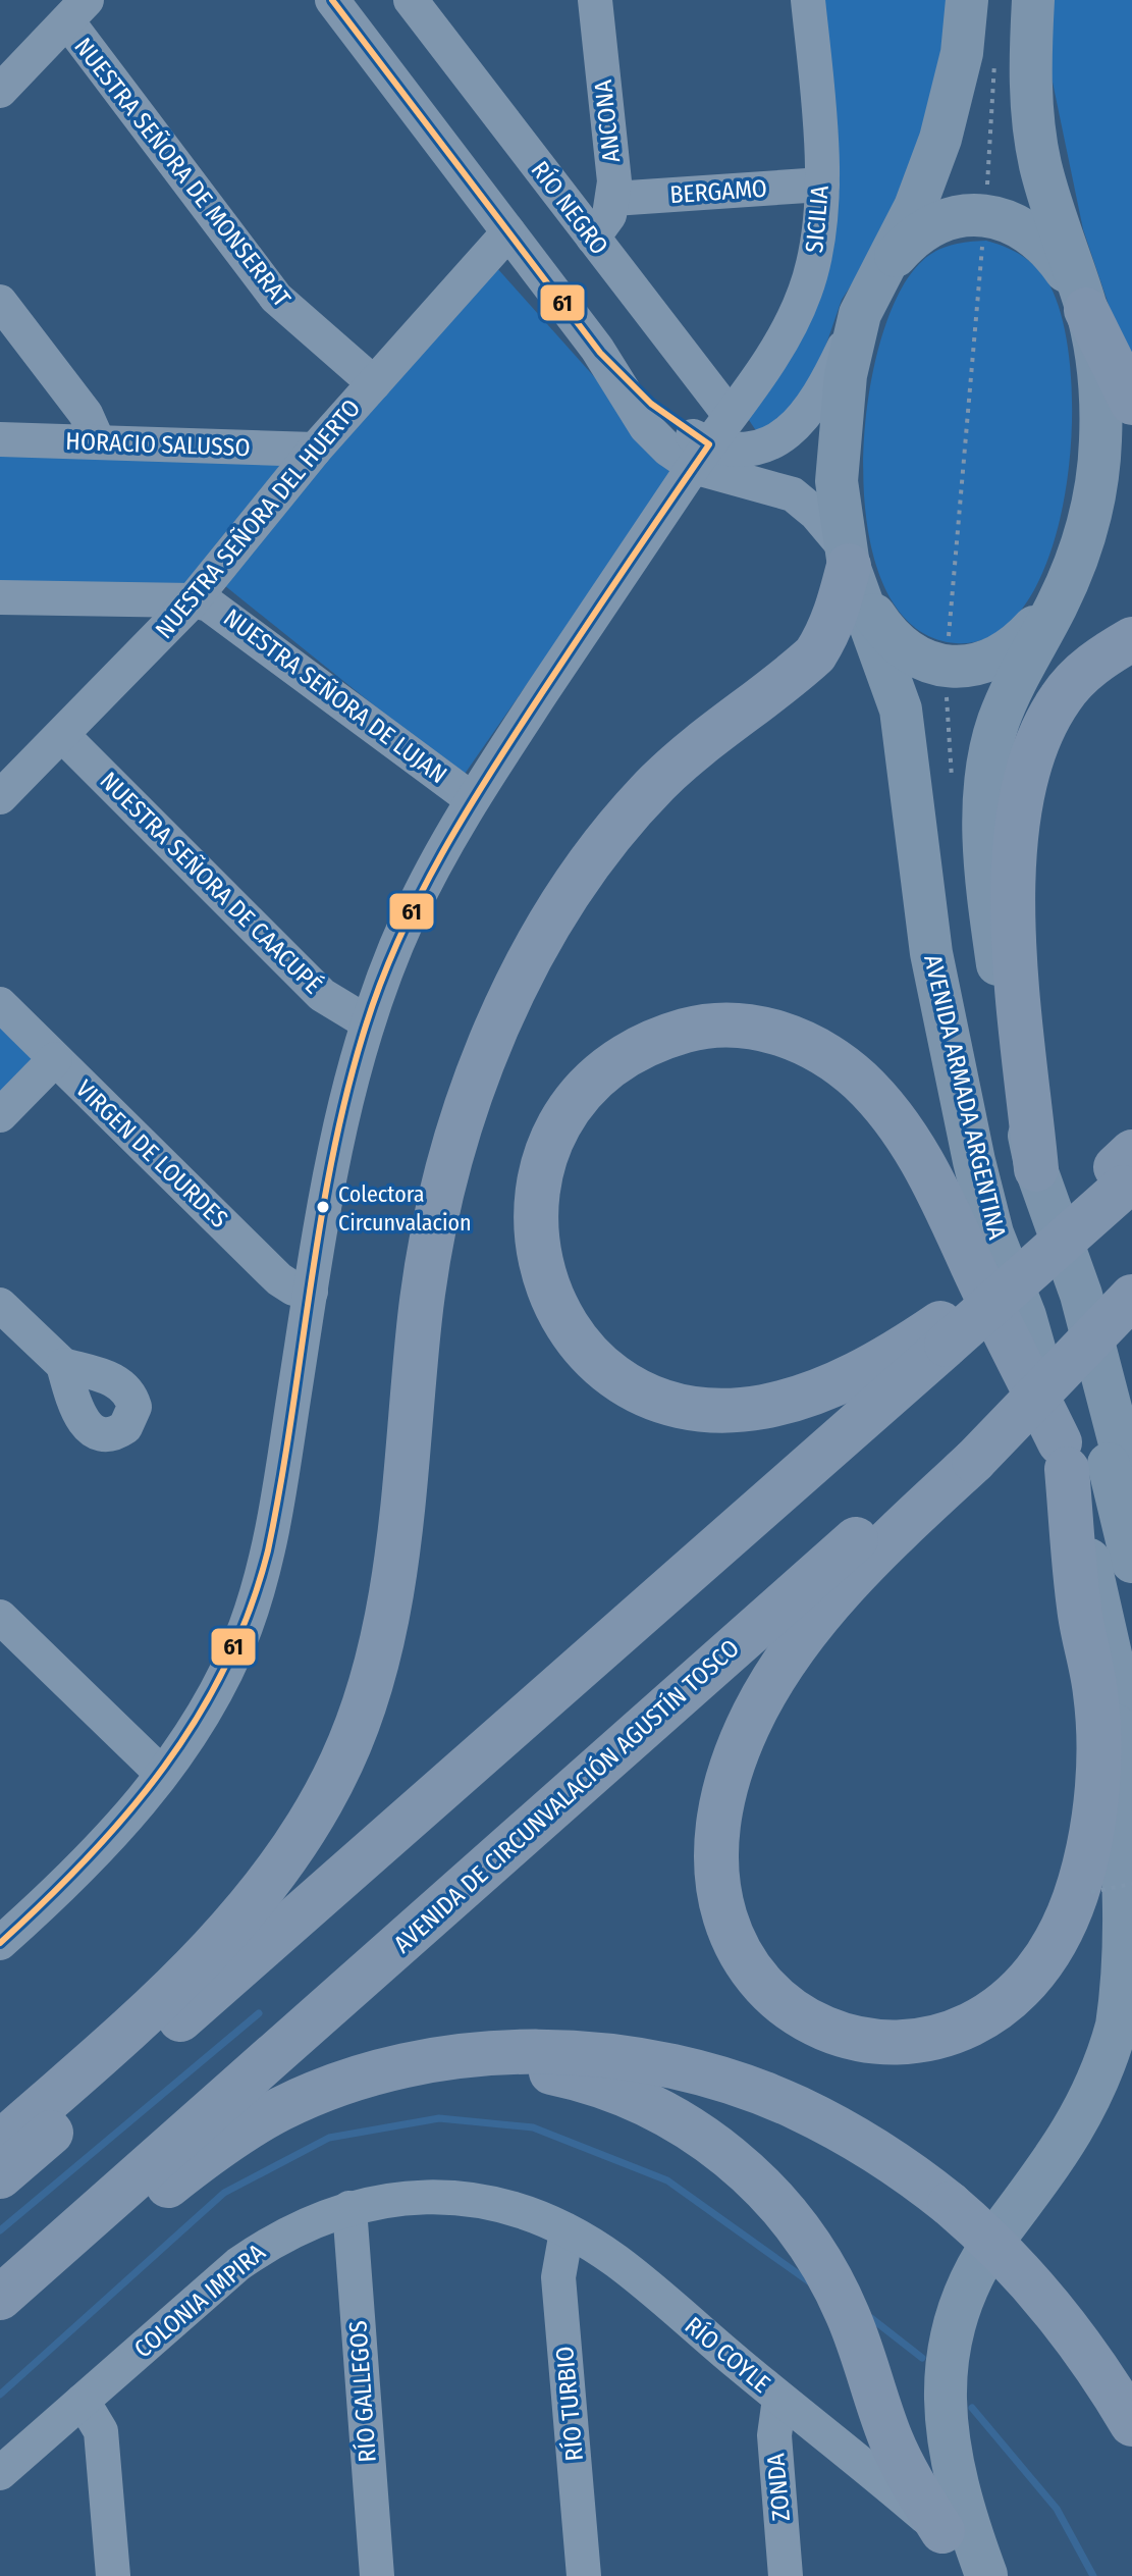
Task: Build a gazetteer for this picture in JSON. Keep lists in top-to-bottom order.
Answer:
{
  "streets": {
    "highway": ["AVENIDA DE CIRCUNVALACIÓN AGUSTÍN TOSCO"],
    "main road": ["AVENIDA ARMADA ARGENTINA"],
    "street": [
      "ANCONA",
      "NUESTRA SEÑORA DE MONSERRAT",
      "BERGAMO",
      "RÍO NEGRO",
      "SICILIA",
      "HORACIO SALUSSO",
      "NUESTRA SEÑORA DEL HUERTO",
      "NUESTRA SEÑORA DE LUJAN",
      "NUESTRA SEÑORA DE CAACUPÉ",
      "VIRGEN DE LOURDES",
      "COLONIA IMPIRA",
      "RÍO COYLE",
      "RÍO GALLEGOS",
      "RÍO TURBIO",
      "ZONDA"
    ]
  },
  "crossings": [
    ["ANCONA", "BERGAMO"],
    ["ANCONA", "RÍO NEGRO"],
    ["NUESTRA SEÑORA DE MONSERRAT", "NUESTRA SEÑORA DEL HUERTO"],
    ["BERGAMO", "SICILIA"],
    ["RÍO NEGRO", "SICILIA"],
    ["SICILIA", "NUESTRA SEÑORA DE LUJAN"],
    ["SICILIA", "NUESTRA SEÑORA DE CAACUPÉ"],
    ["SICILIA", "VIRGEN DE LOURDES"],
    ["HORACIO SALUSSO", "NUESTRA SEÑORA DEL HUERTO"],
    ["NUESTRA SEÑORA DEL HUERTO", "NUESTRA SEÑORA DE LUJAN"],
    ["NUESTRA SEÑORA DEL HUERTO", "NUESTRA SEÑORA DE CAACUPÉ"],
    ["COLONIA IMPIRA", "RÍO COYLE"],
    ["COLONIA IMPIRA", "RÍO GALLEGOS"],
    ["RÍO COYLE", "RÍO TURBIO"],
    ["RÍO COYLE", "ZONDA"]
  ],
  "places": ["Colectora Circunvalacion"],
  "lines": ["transit line 61"]
}
